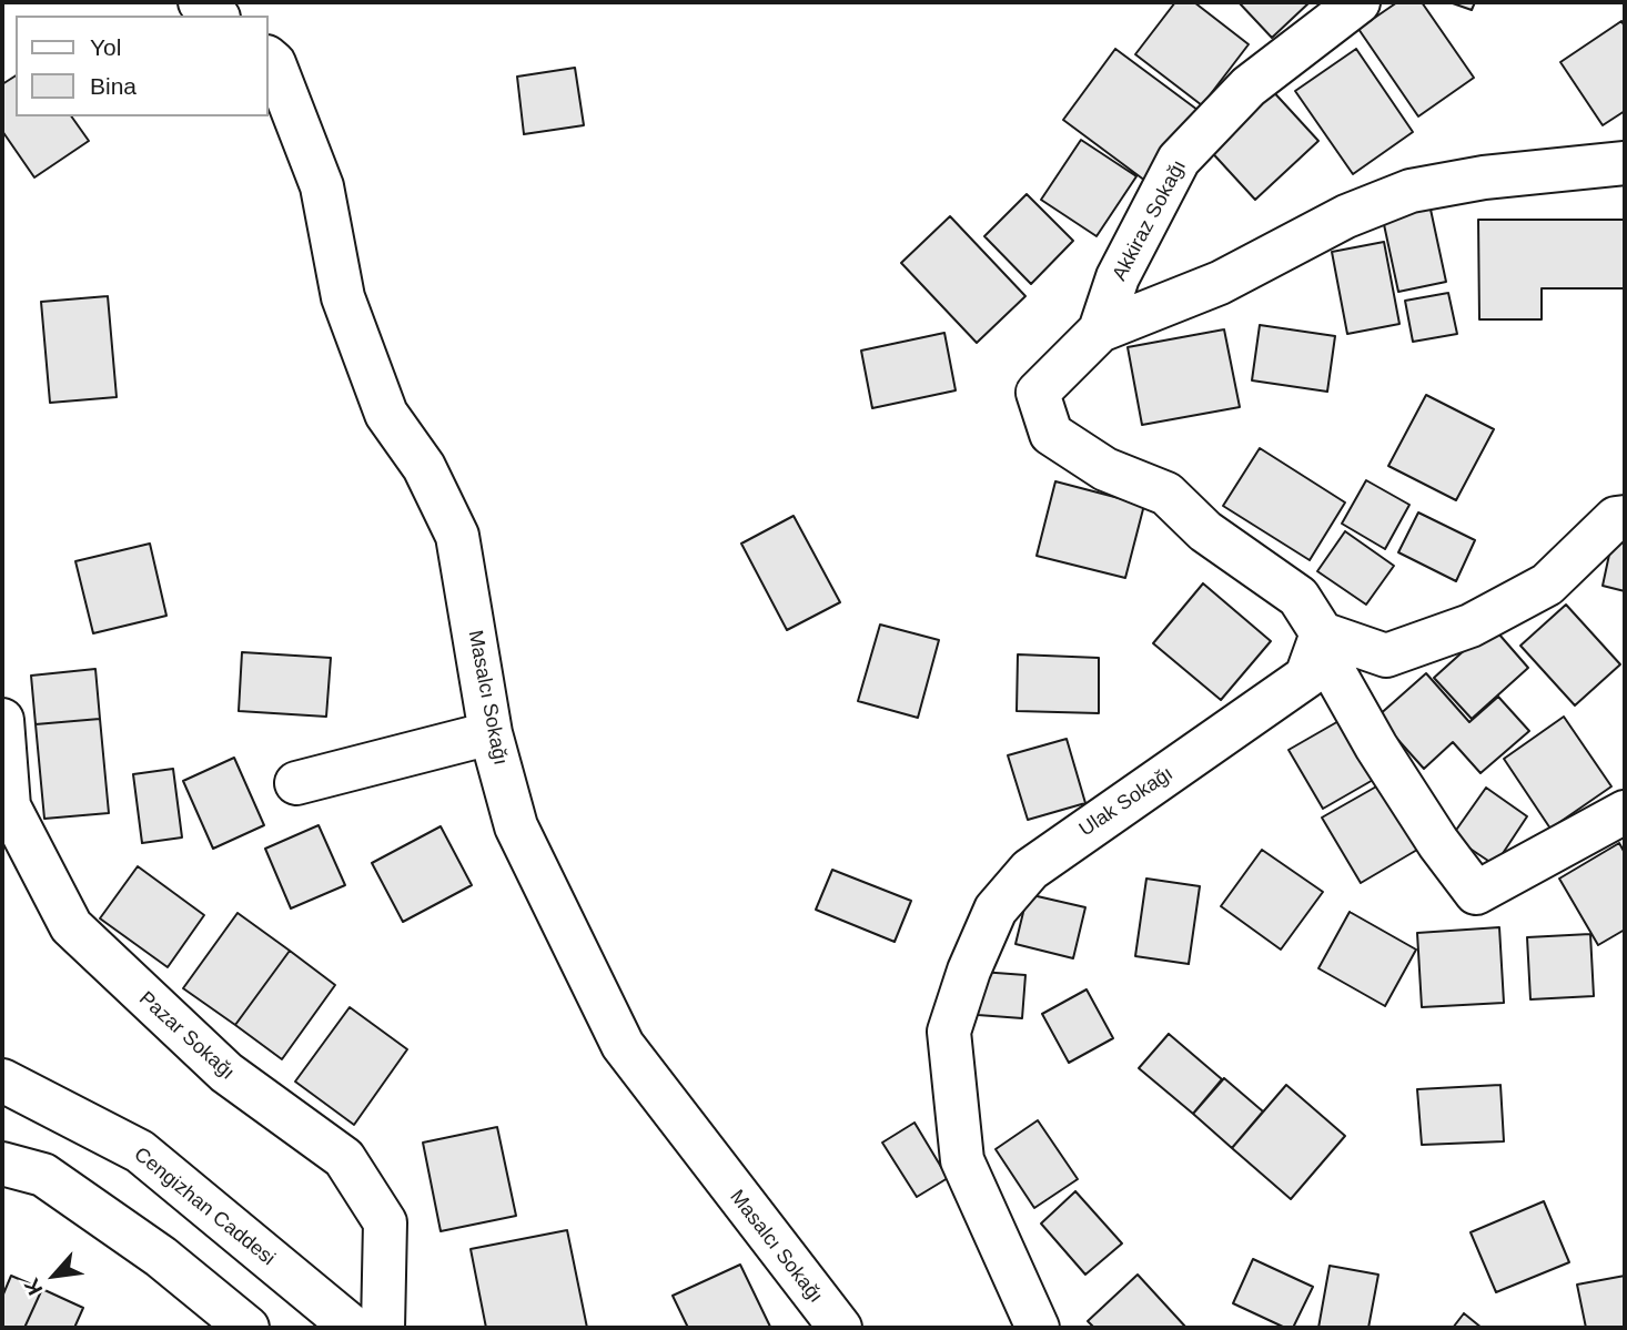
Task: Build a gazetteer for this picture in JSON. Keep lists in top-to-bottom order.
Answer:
{
  "streets": {
    "street": [
      "Akkiraz Sokağı",
      "Masalcı Sokağı",
      "Ulak Sokağı",
      "Pazar Sokağı",
      "Cengizhan Caddesi"
    ]
  },
  "legend": ["Yol", "Bina"],
  "north": "bottom left"
}
